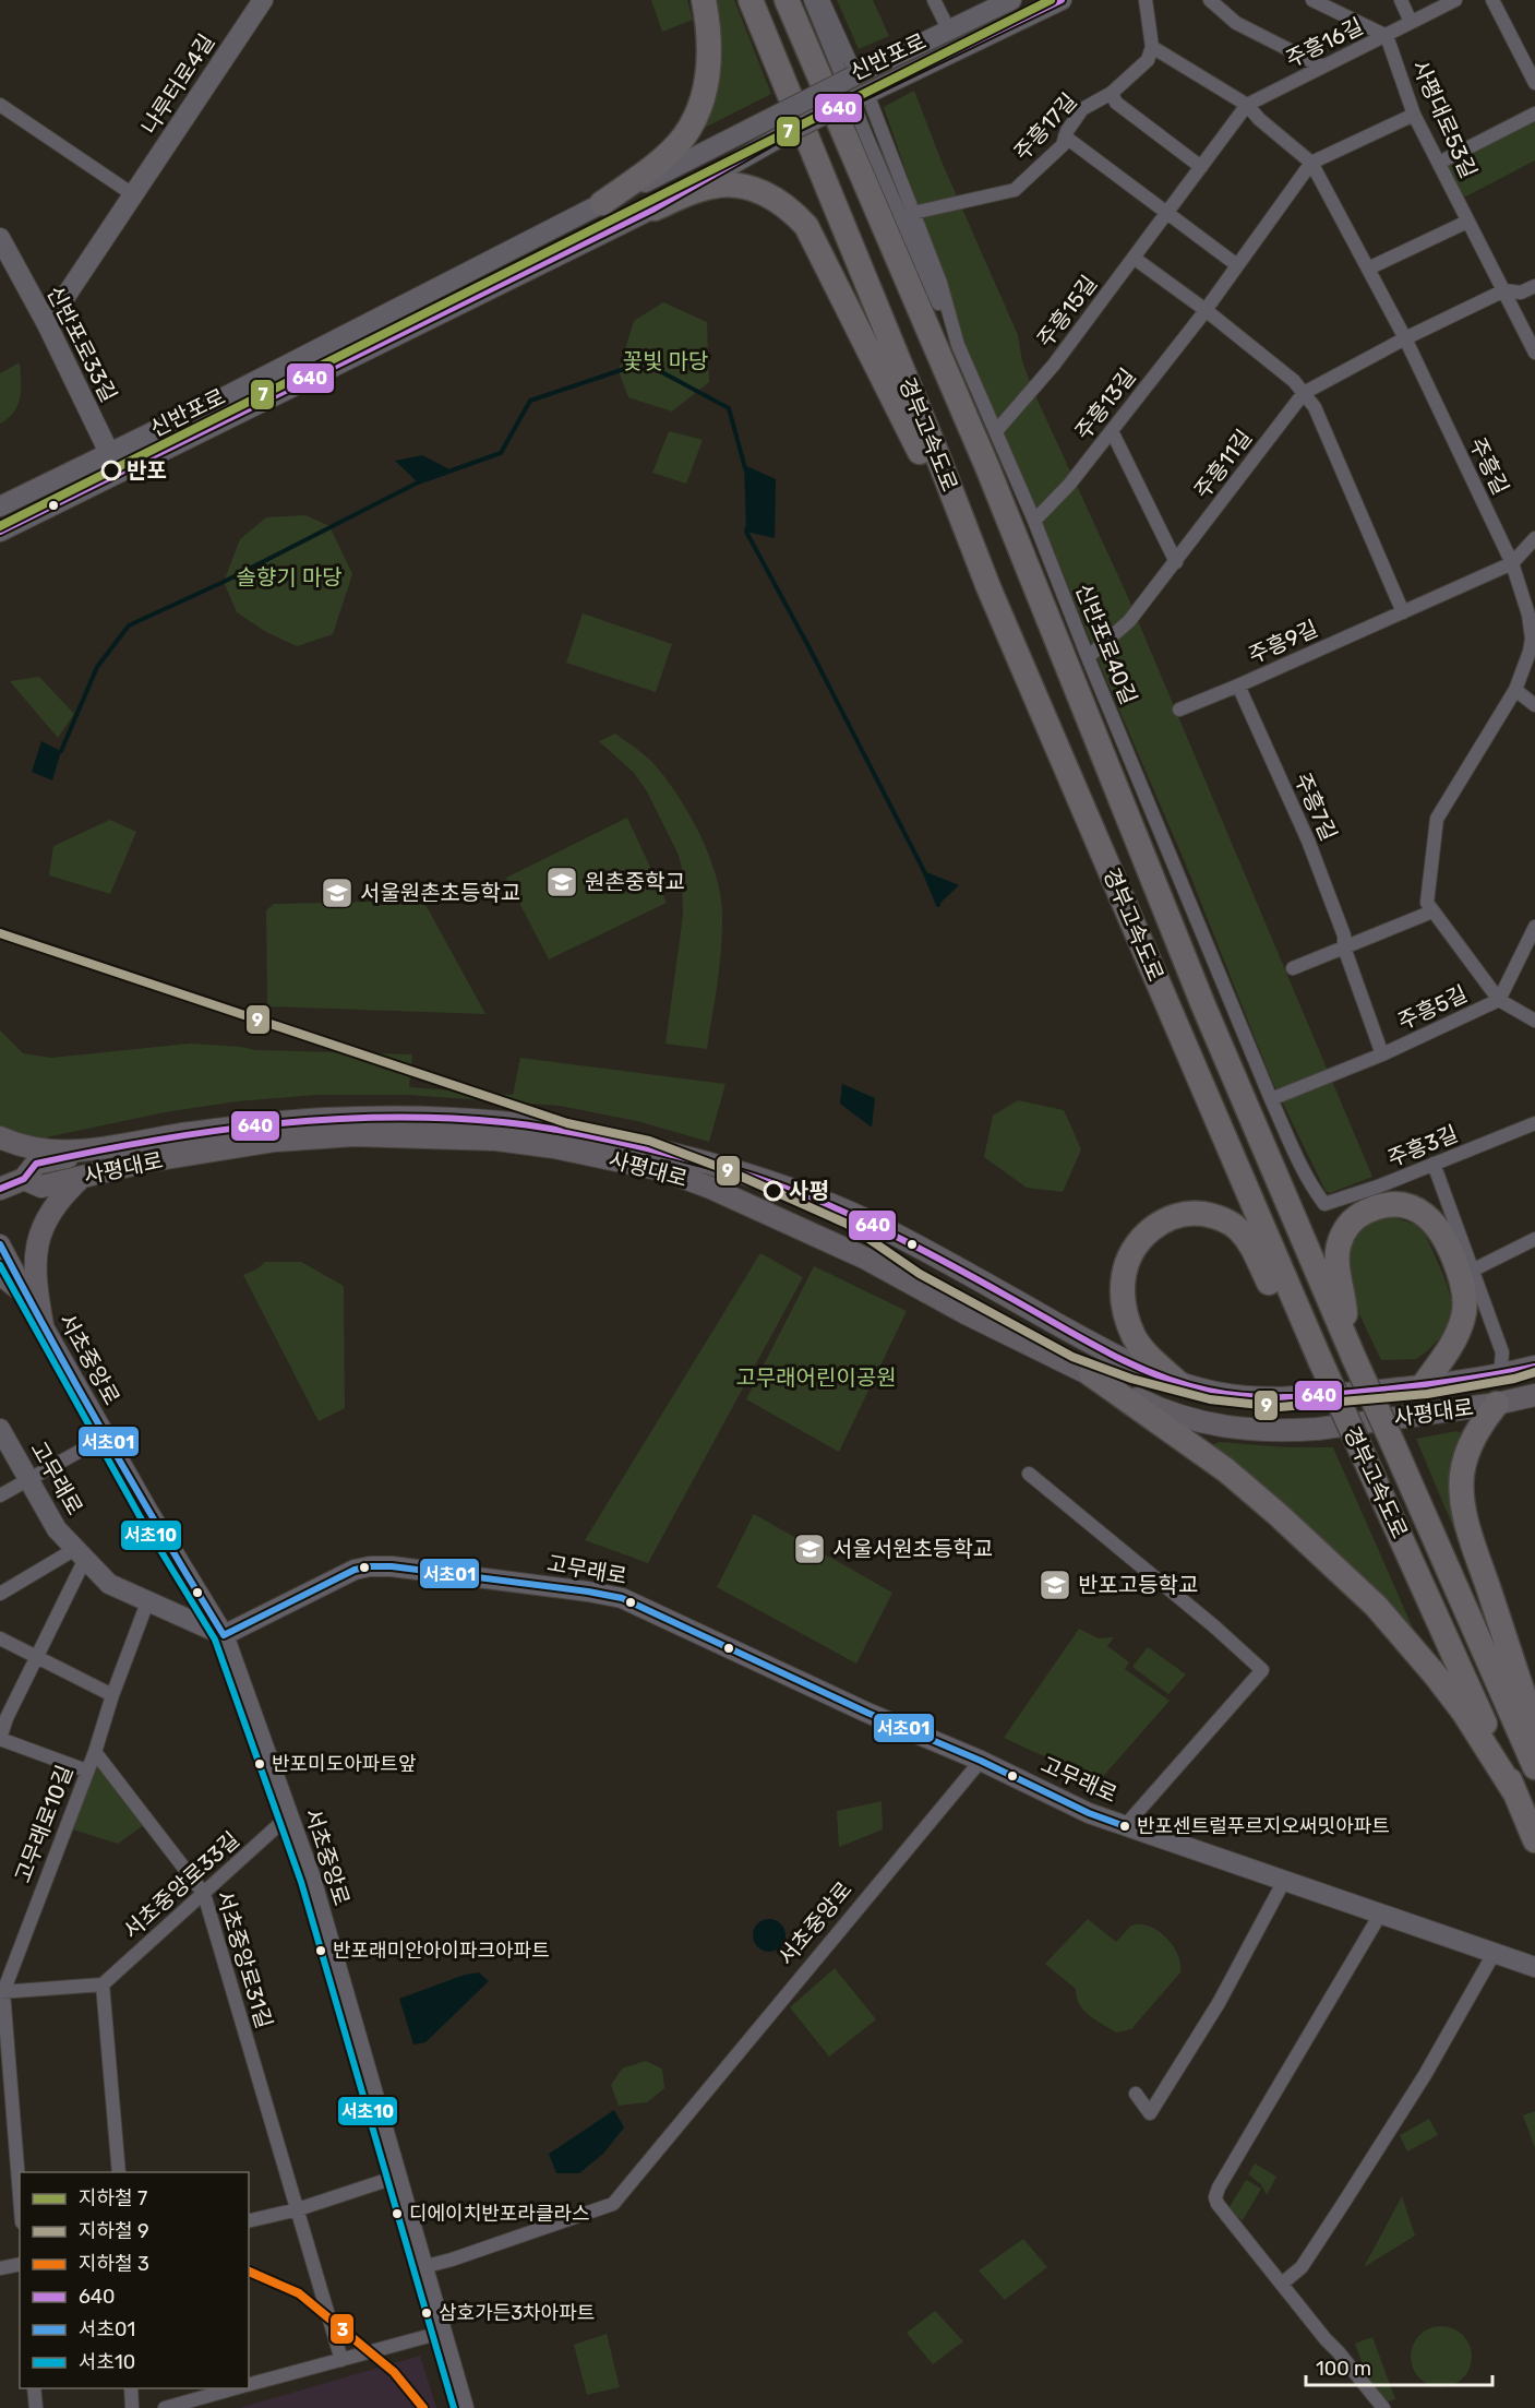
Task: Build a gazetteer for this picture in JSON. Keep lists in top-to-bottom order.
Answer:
{
  "streets": {
    "highway": ["경부고속도로"],
    "main road": [
      "신반포로",
      "나루터로4길",
      "신반포로33길",
      "사평대로",
      "서초중앙로",
      "고무래로"
    ],
    "street": [
      "주흥16길",
      "사평대로53길",
      "주흥17길",
      "주흥15길",
      "주흥13길",
      "주흥11길",
      "주흥길",
      "주흥9길",
      "신반포로40길",
      "주흥7길",
      "주흥5길",
      "주흥3길",
      "고무래로10길",
      "서초중앙로33길",
      "서초중앙로31길"
    ]
  },
  "crossings": [
    ["주흥16길", "사평대로53길"],
    ["주흥16길", "주흥15길"],
    ["주흥16길", "주흥길"],
    ["신반포로", "신반포로33길"],
    ["신반포로", "신반포로40길"],
    ["나루터로4길", "신반포로33길"],
    ["주흥17길", "주흥길"],
    ["주흥17길", "신반포로40길"],
    ["주흥15길", "주흥길"],
    ["주흥15길", "신반포로40길"],
    ["주흥13길", "주흥길"],
    ["주흥13길", "신반포로40길"],
    ["주흥11길", "주흥길"],
    ["주흥11길", "신반포로40길"],
    ["주흥길", "주흥9길"],
    ["주흥9길", "주흥7길"],
    ["신반포로40길", "주흥5길"],
    ["신반포로40길", "주흥3길"],
    ["주흥7길", "주흥5길"],
    ["서초중앙로", "고무래로"],
    ["서초중앙로", "서초중앙로33길"],
    ["고무래로", "고무래로10길"],
    ["고무래로10길", "서초중앙로31길"],
    ["서초중앙로33길", "서초중앙로31길"]
  ],
  "parks": ["꽃빛 마당", "솔향기 마당", "고무래어린이공원"],
  "places": {
    "other": [
      "반포",
      "사평",
      "반포미도아파트앞",
      "반포센트럴푸르지오써밋아파트",
      "반포래미안아이파크아파트",
      "디에이치반포라클라스",
      "삼호가든3차아파트"
    ],
    "school or university": [
      "원촌중학교",
      "서울원촌초등학교",
      "서울서원초등학교",
      "반포고등학교"
    ]
  },
  "lines": [
    "metro line 7",
    "transit line 640",
    "metro line 9",
    "transit line 서초01",
    "transit line 서초10",
    "metro line 3"
  ],
  "legend": [
    "지하철 7",
    "지하철 9",
    "지하철 3",
    "640",
    "서초01",
    "서초10"
  ],
  "scale_bar": "100 m"
}
